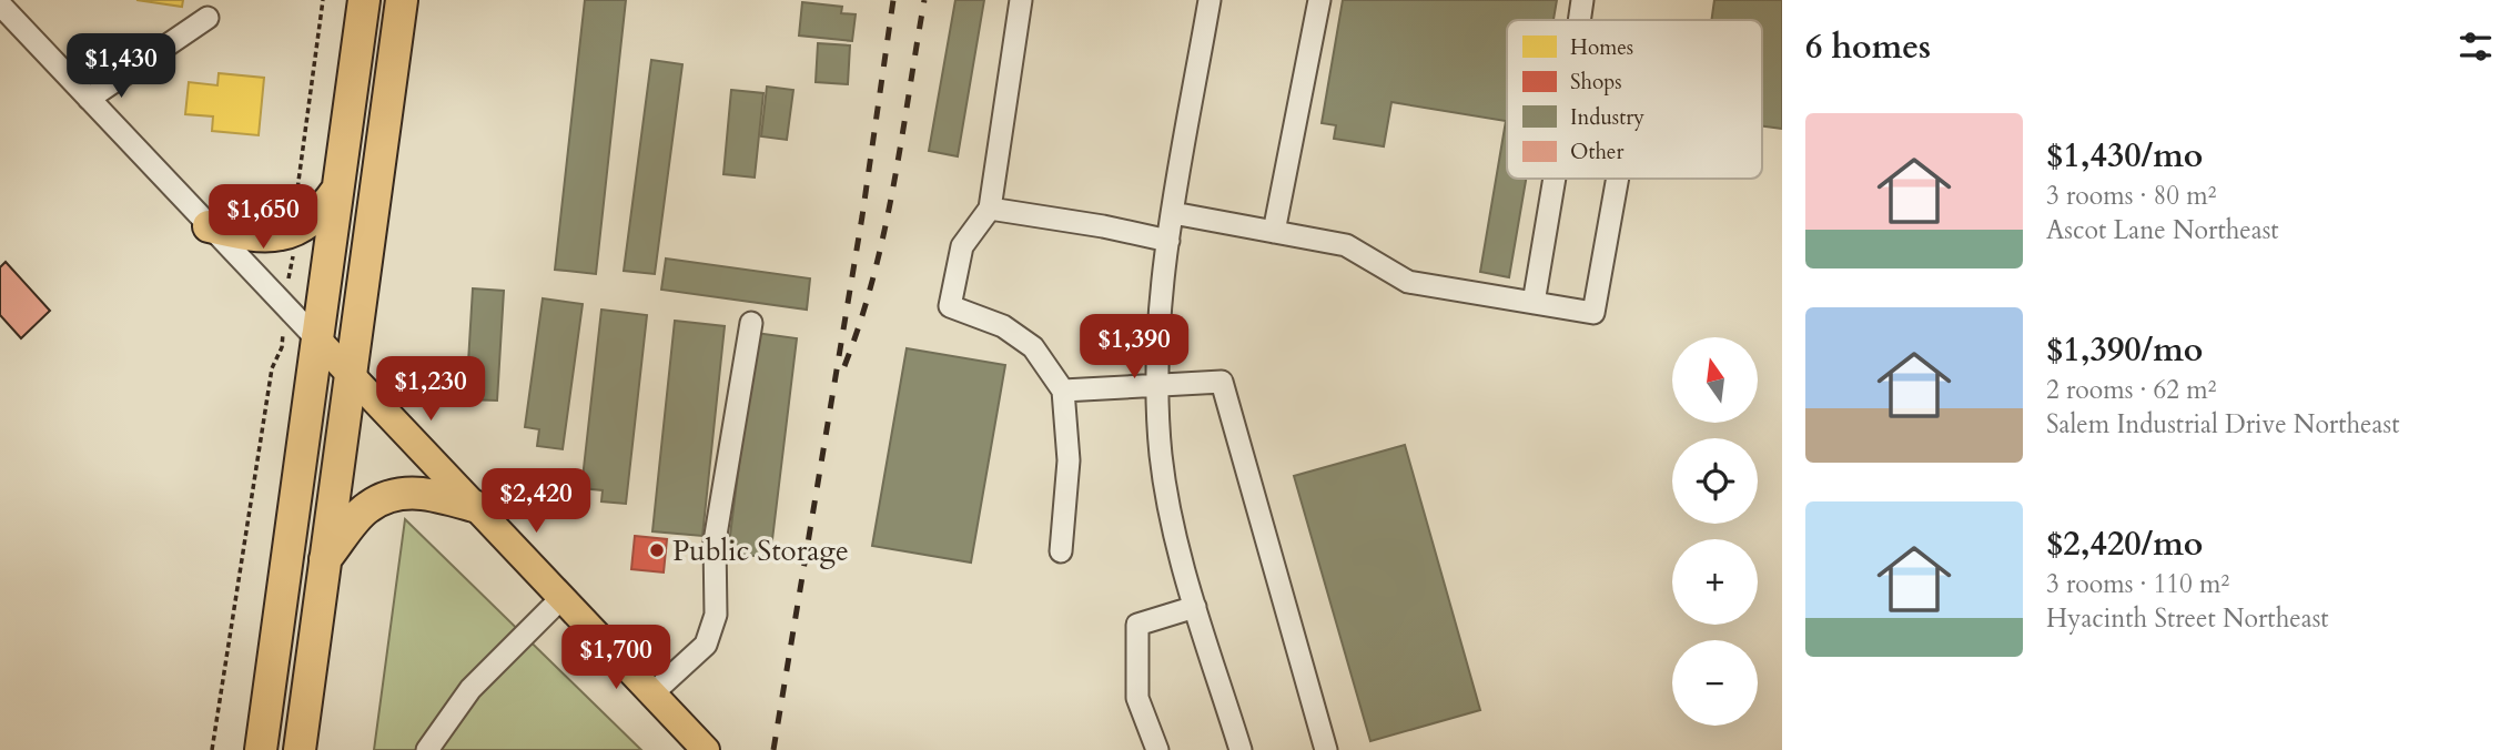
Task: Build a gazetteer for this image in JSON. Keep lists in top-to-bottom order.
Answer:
{
  "places": ["Public Storage"],
  "legend": [
    "Homes",
    "Shops",
    "Industry",
    "Other"
  ],
  "north": "top",
  "page": {
    "heading": "6 homes",
    "price": [
      "$1,430",
      "$1,650",
      "$1,390",
      "$1,230",
      "$2,420",
      "$1,700"
    ],
    "list": [
      {
        "name": "$1,430/mo",
        "note": "3 rooms · 80 m² · Ascot Lane Northeast"
      },
      {
        "name": "$1,390/mo",
        "note": "2 rooms · 62 m² · Salem Industrial Drive Northeast"
      },
      {
        "name": "$2,420/mo",
        "note": "3 rooms · 110 m² · Hyacinth Street Northeast"
      }
    ],
    "map_buttons": ["+", "−"]
  }
}
